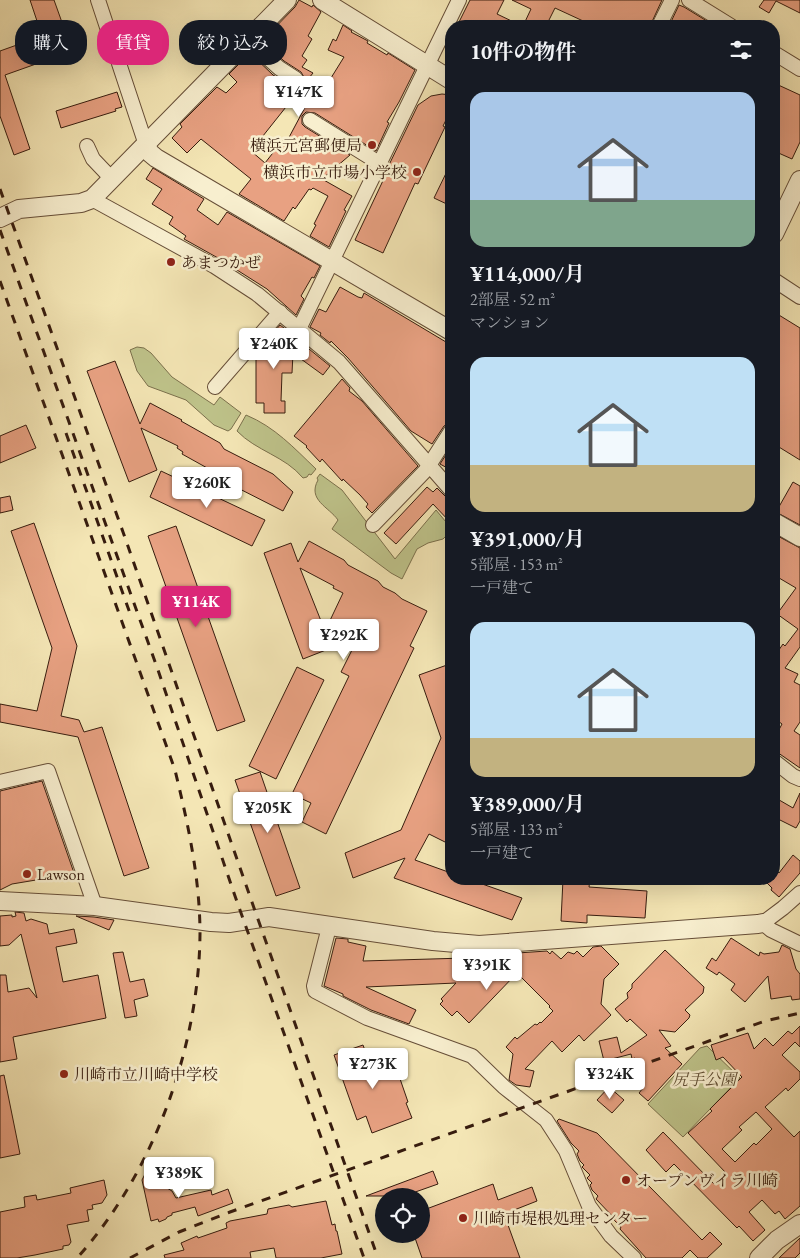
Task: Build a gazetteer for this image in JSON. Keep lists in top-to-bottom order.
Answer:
{
  "parks": ["尻手公園"],
  "places": [
    "横浜元宮郵便局",
    "横浜市立市場小学校",
    "あまつかぜ",
    "Lawson",
    "川崎市立川崎中学校",
    "オープンヴイラ川崎",
    "川崎市堤根処理センター"
  ],
  "page": {
    "chip": ["購入", "賃貸", "絞り込み"],
    "heading": "10件の物件",
    "price": [
      "¥147K",
      "¥240K",
      "¥260K",
      "¥114K",
      "¥292K",
      "¥205K",
      "¥391K",
      "¥273K",
      "¥324K",
      "¥389K"
    ],
    "list": [
      {
        "name": "¥114,000/月",
        "note": "2部屋 · 52 m² · マンション"
      },
      {
        "name": "¥391,000/月",
        "note": "5部屋 · 153 m² · 一戸建て"
      },
      {
        "name": "¥389,000/月",
        "note": "5部屋 · 133 m² · 一戸建て"
      }
    ]
  }
}
